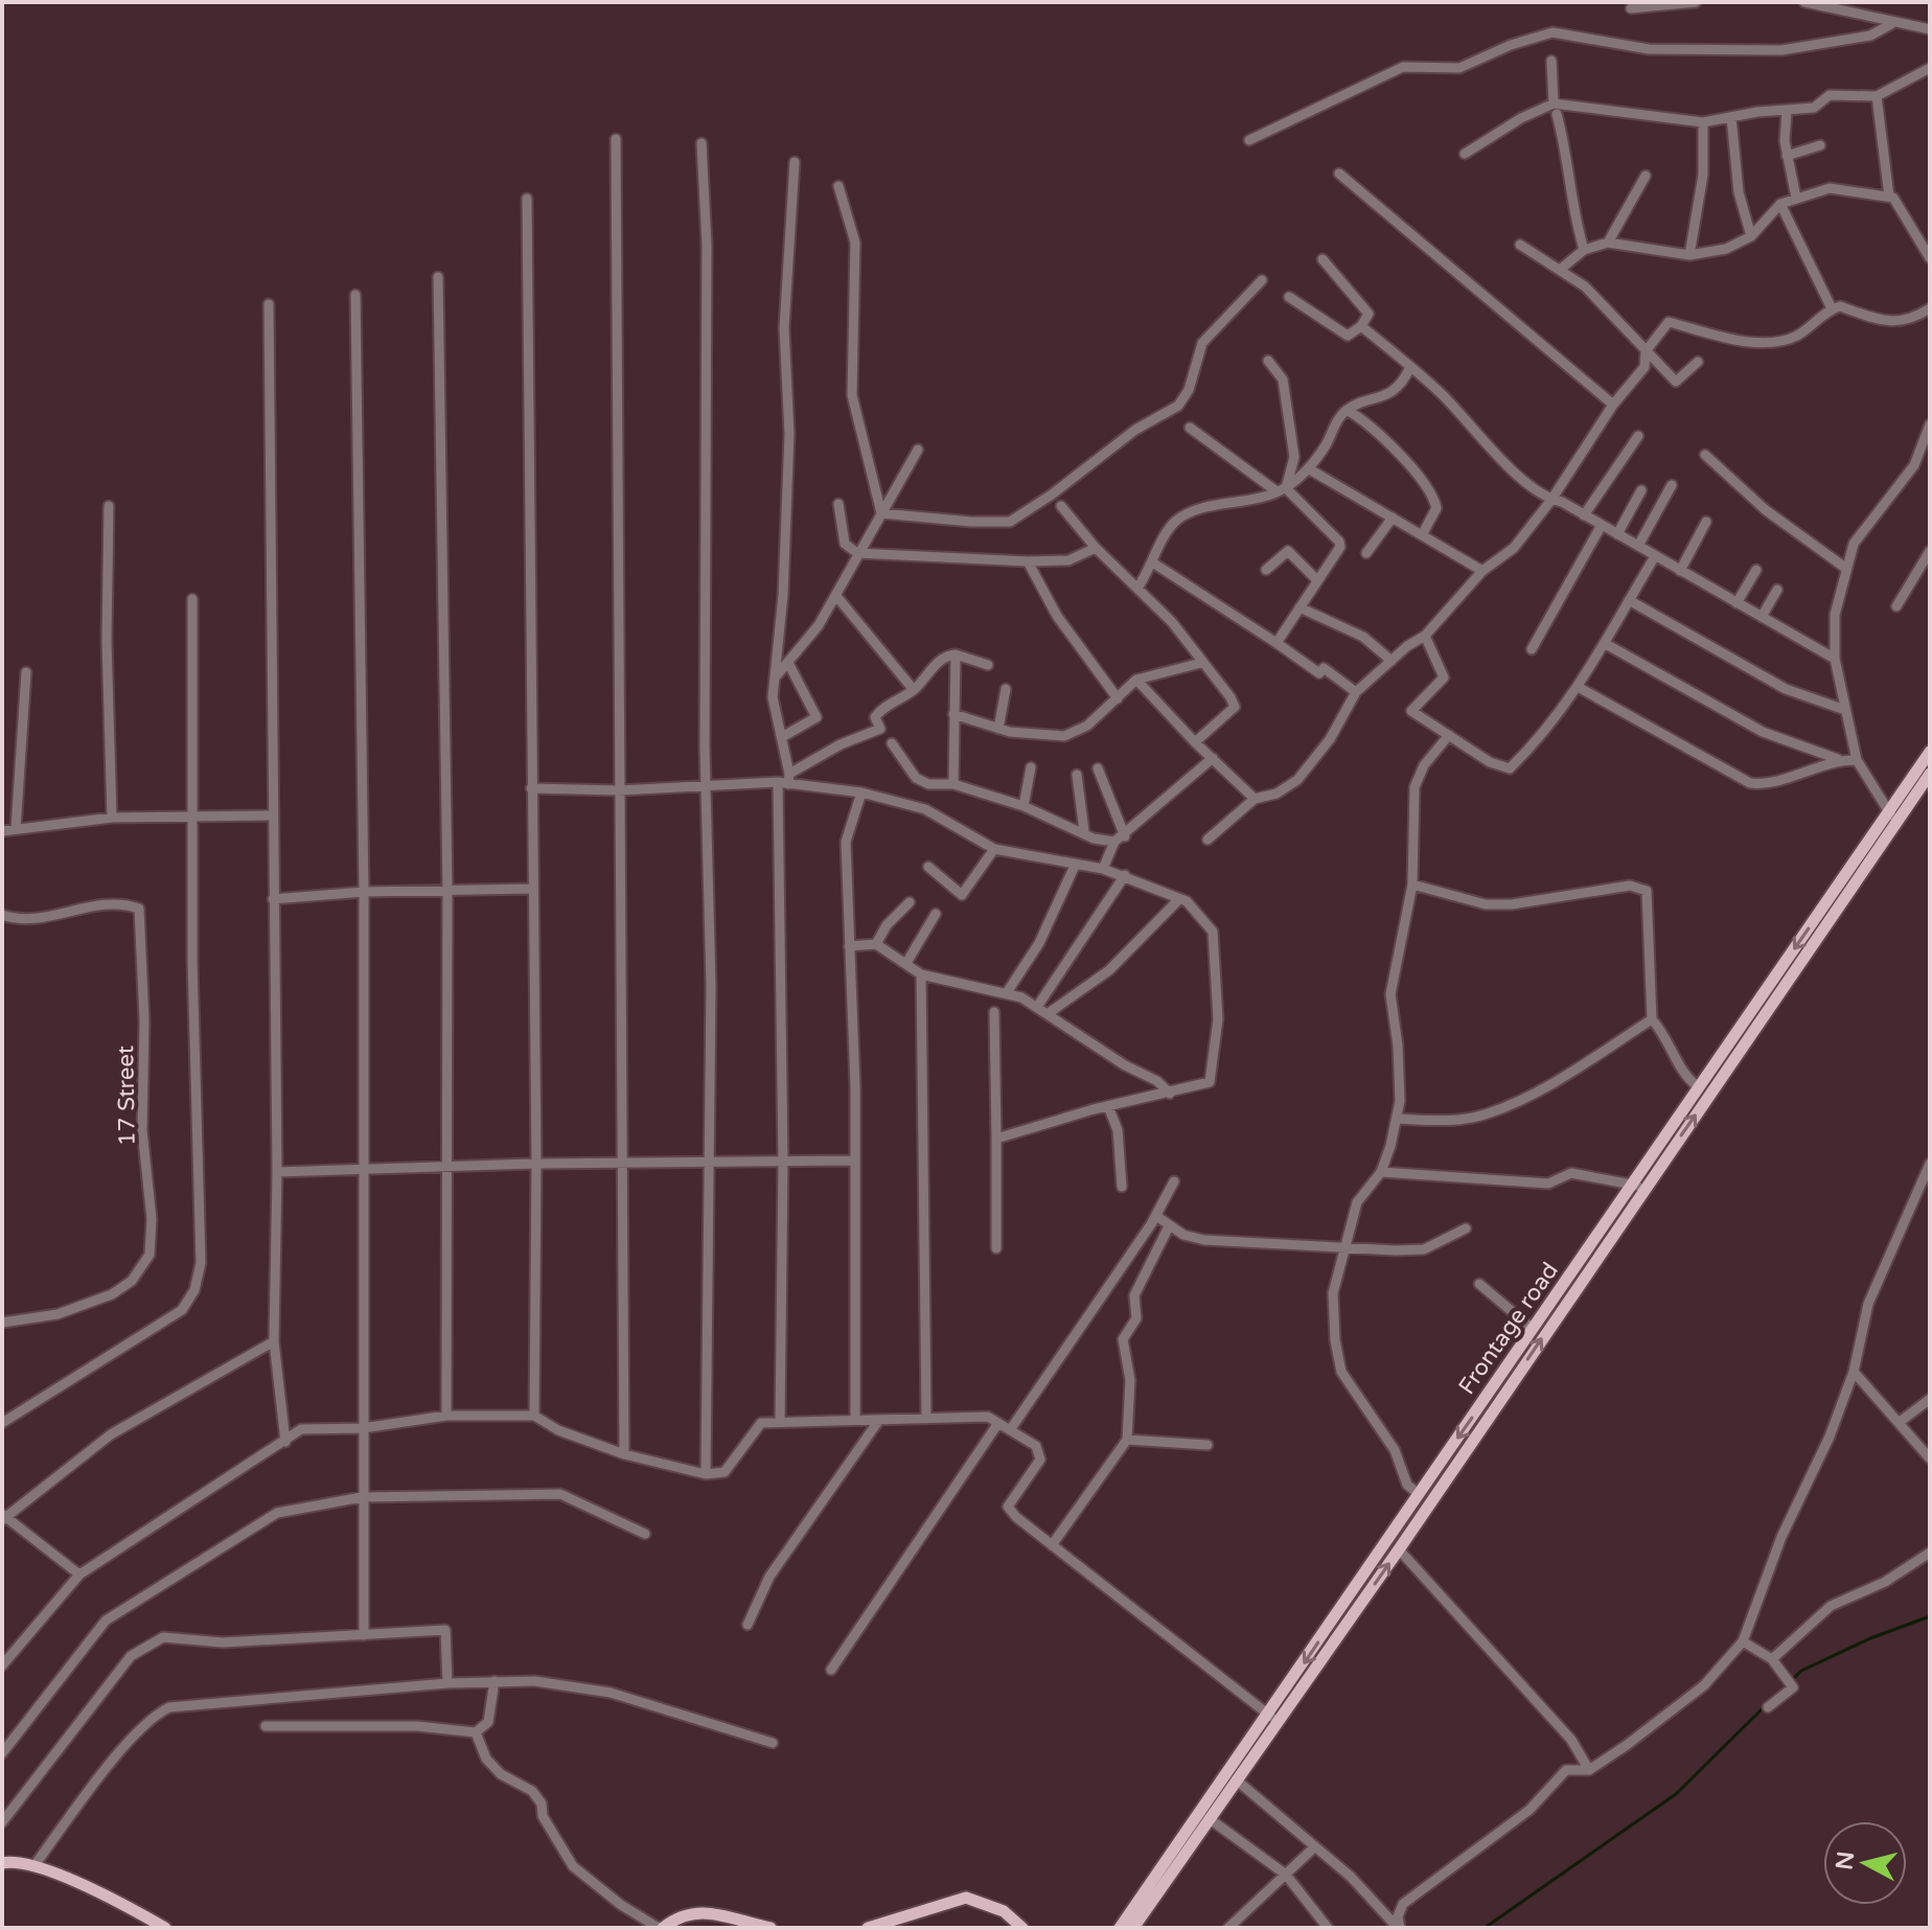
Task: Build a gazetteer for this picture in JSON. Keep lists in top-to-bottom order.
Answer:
{
  "streets": {
    "main road": ["Frontage road"],
    "street": ["17 Street"]
  },
  "north": "left"
}
